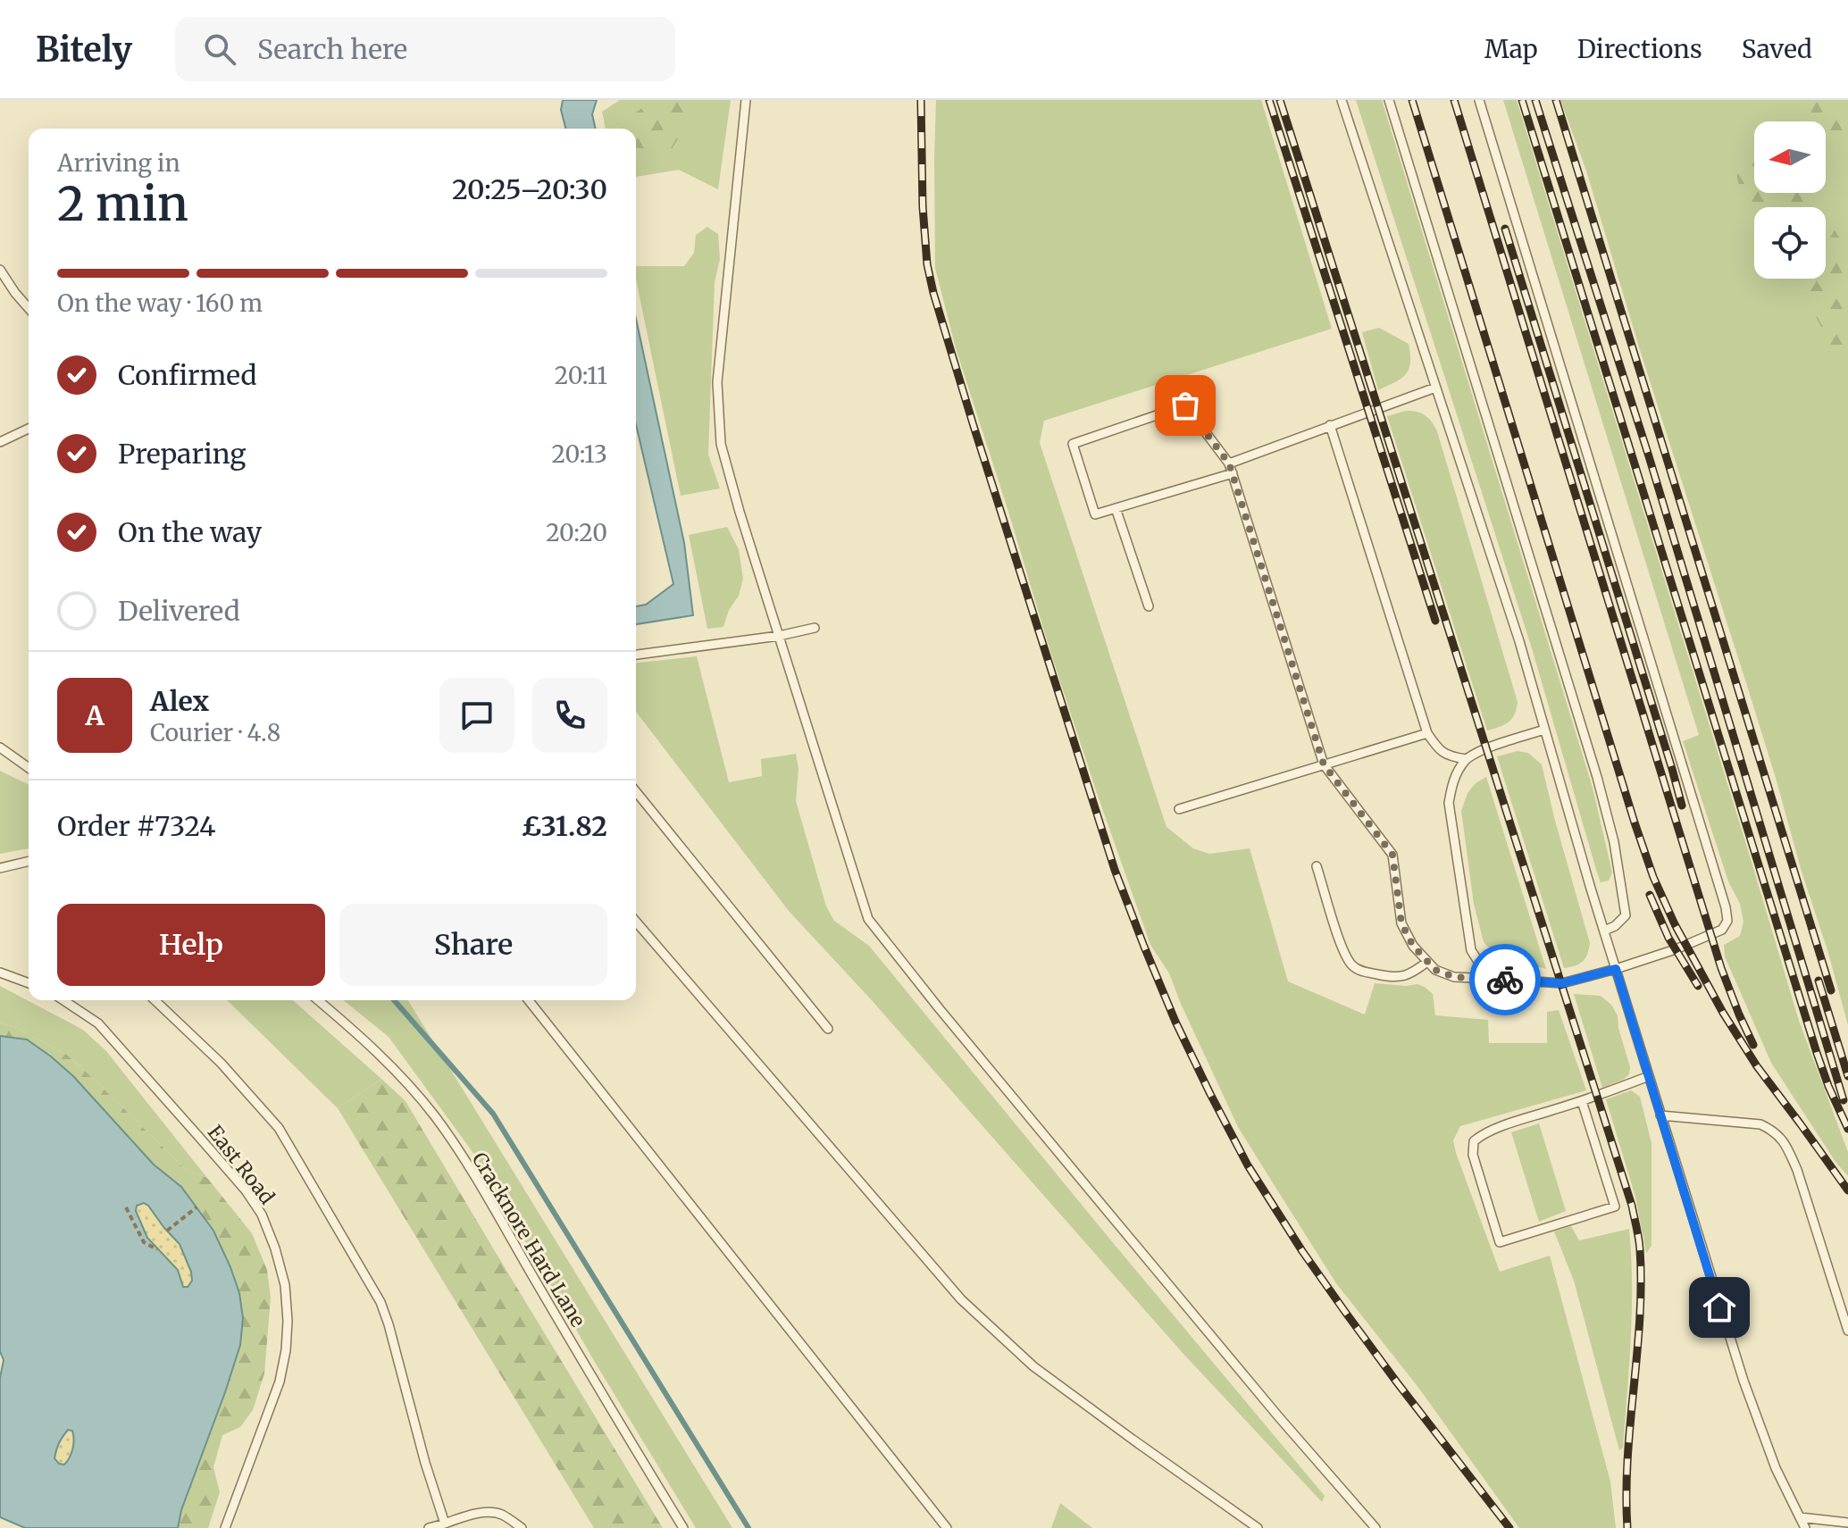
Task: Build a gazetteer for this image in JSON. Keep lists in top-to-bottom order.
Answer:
{
  "streets": {
    "lane": ["East Road", "Cracknore Hard Lane"]
  },
  "north": "left",
  "page": {
    "header": "Bitely",
    "search": "Search here",
    "nav": ["Map", "Directions", "Saved"],
    "heading": ["2 min", "Arriving in", "20:25–20:30"],
    "panel": [
      "Alex",
      "Courier · 4.8",
      "Order #7324",
      "£31.82"
    ],
    "bar": "On the way · 160 m",
    "list": [
      ["Confirmed", "20:11"],
      ["Preparing", "20:13"],
      ["On the way", "20:20"],
      "Delivered"
    ],
    "round": "A",
    "buttons": ["Help", "Share"]
  }
}
